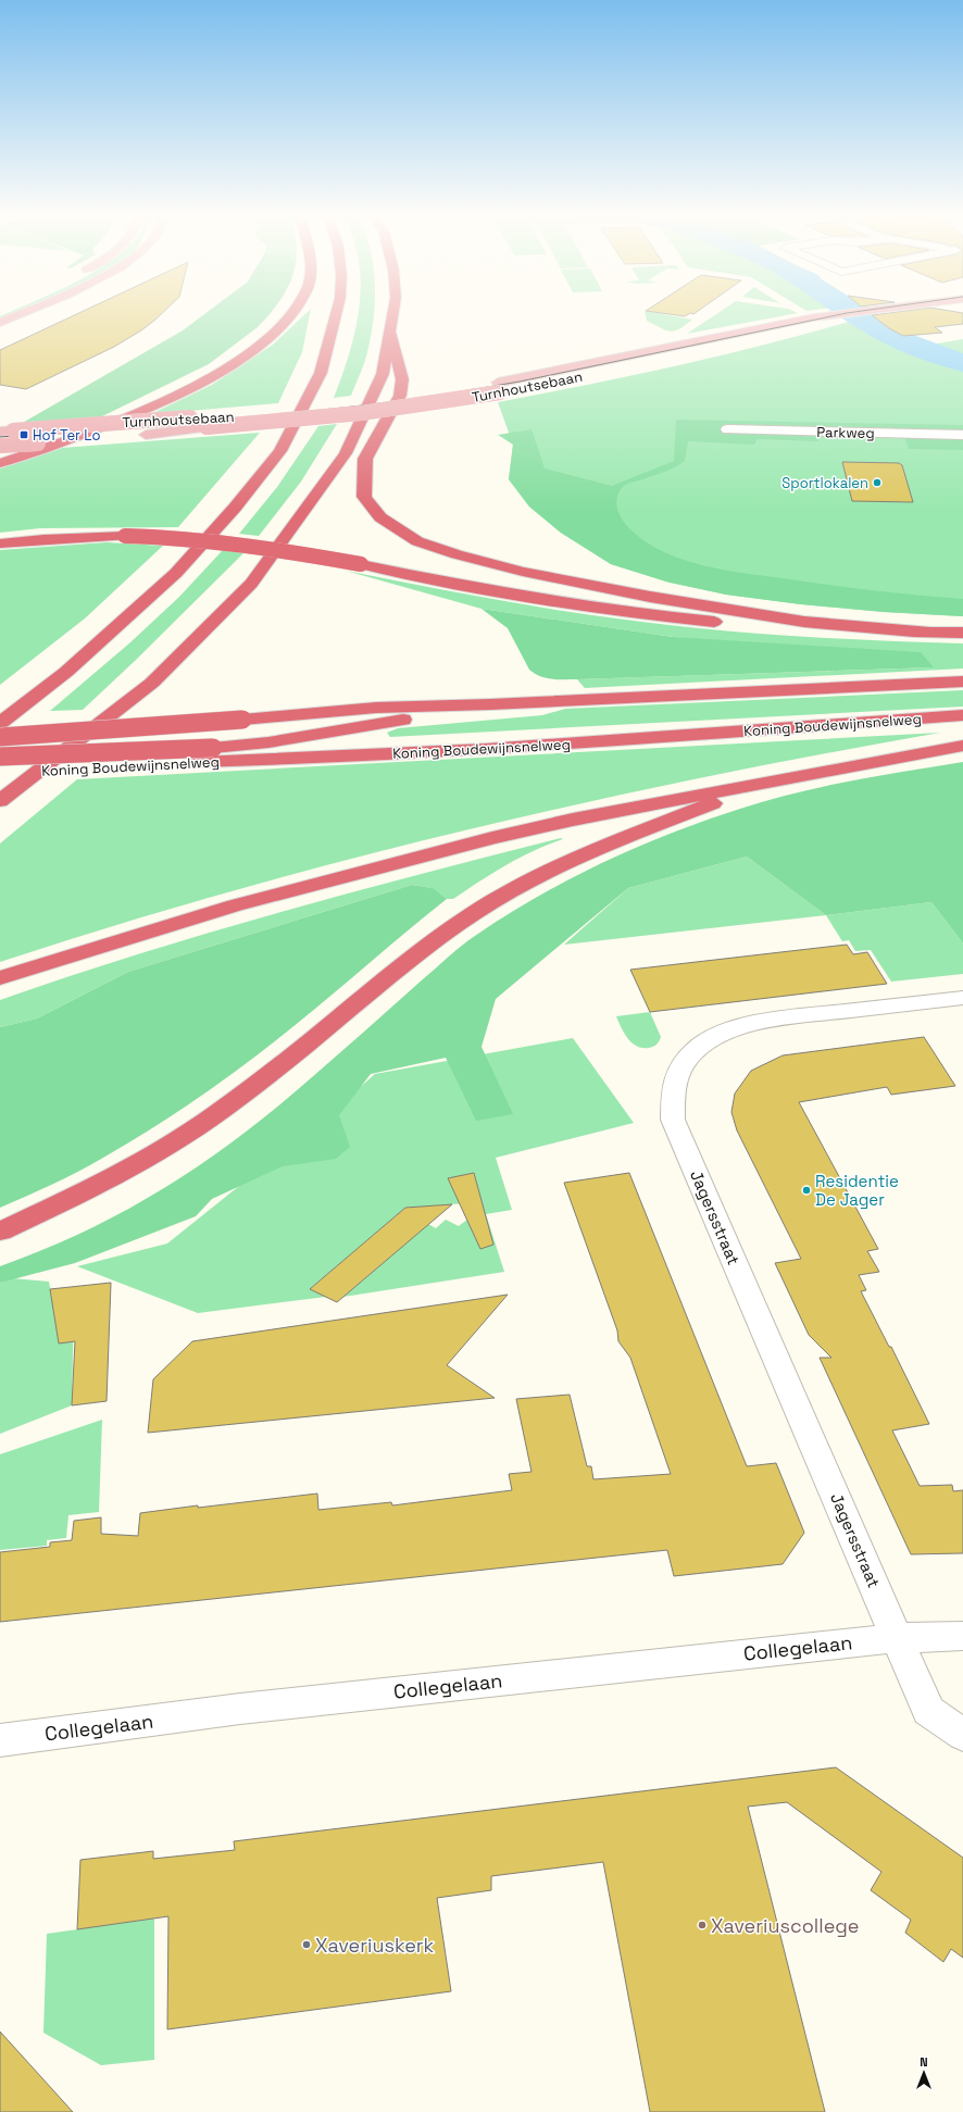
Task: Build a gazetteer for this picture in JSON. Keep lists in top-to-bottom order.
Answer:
{
  "streets": {
    "highway": ["Koning Boudewijnsnelweg"],
    "main road": ["Turnhoutsebaan"],
    "street": ["Parkweg", "Jagersstraat", "Collegelaan"]
  },
  "crossings": [
    ["Jagersstraat", "Collegelaan"]
  ],
  "places": {
    "transit": ["Hof Ter Lo"],
    "other": [
      "Sportlokalen",
      "Residentie De Jager",
      "Xaveriuscollege",
      "Xaveriuskerk"
    ]
  },
  "north": "top"
}
